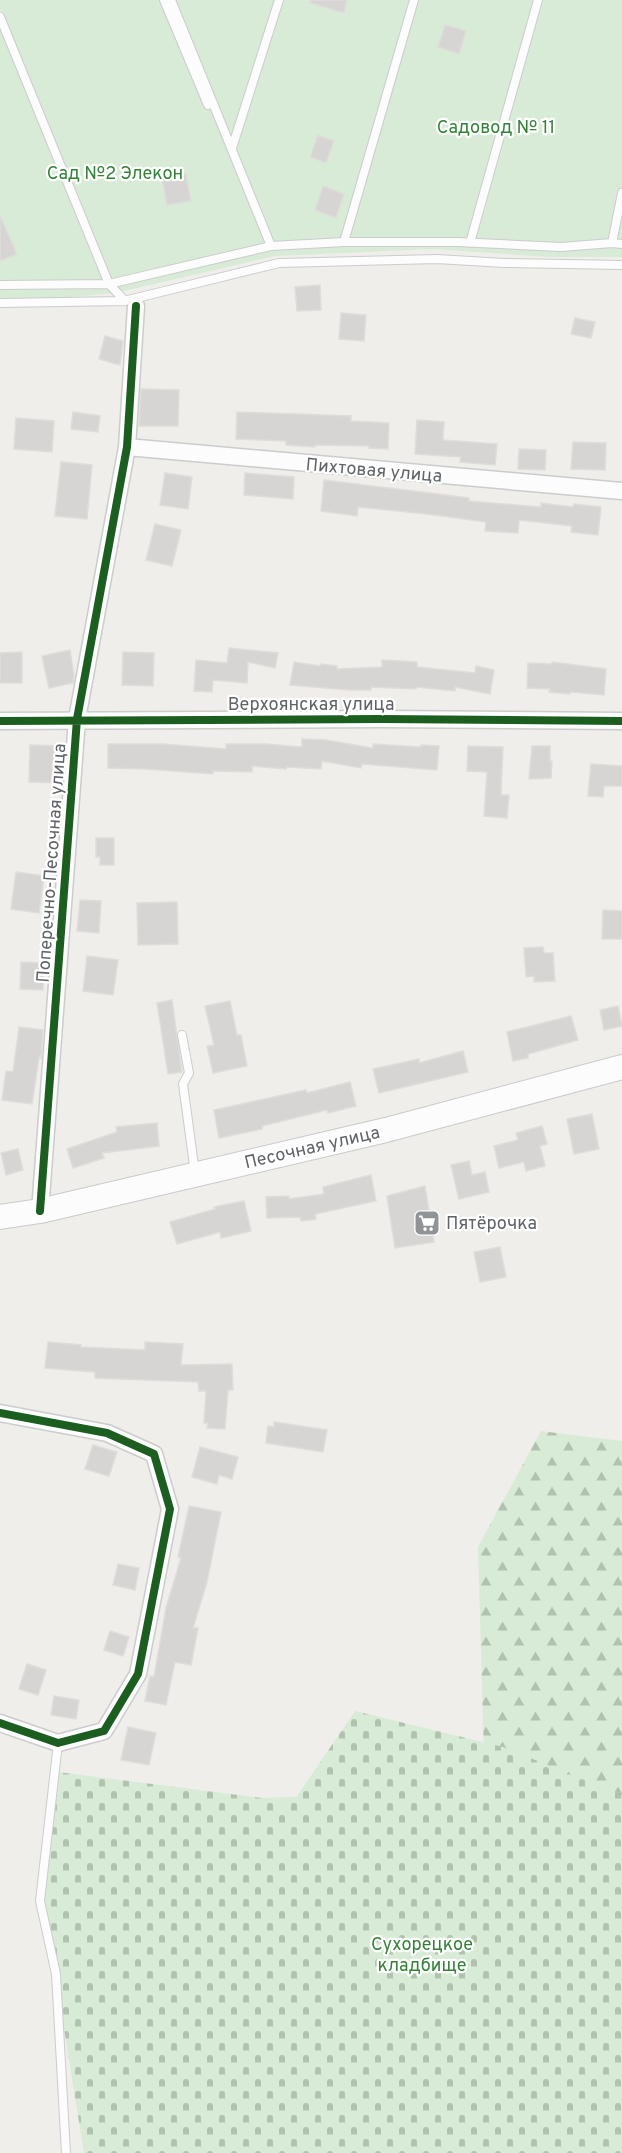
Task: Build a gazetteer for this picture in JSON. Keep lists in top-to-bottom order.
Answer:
{
  "streets": {
    "main road": ["Песочная улица"],
    "street": ["Пихтовая улица", "Верхоянская улица", "Поперечно-Песочная улица"]
  },
  "crossings": [
    ["Пихтовая улица", "Поперечно-Песочная улица"],
    ["Верхоянская улица", "Поперечно-Песочная улица"],
    ["Поперечно-Песочная улица", "Песочная улица"]
  ],
  "parks": ["Садовод № 11", "Сад №2 Элекон", "Сухорецкое кладбище"],
  "places": {
    "supermarket": ["Пятёрочка"]
  }
}
